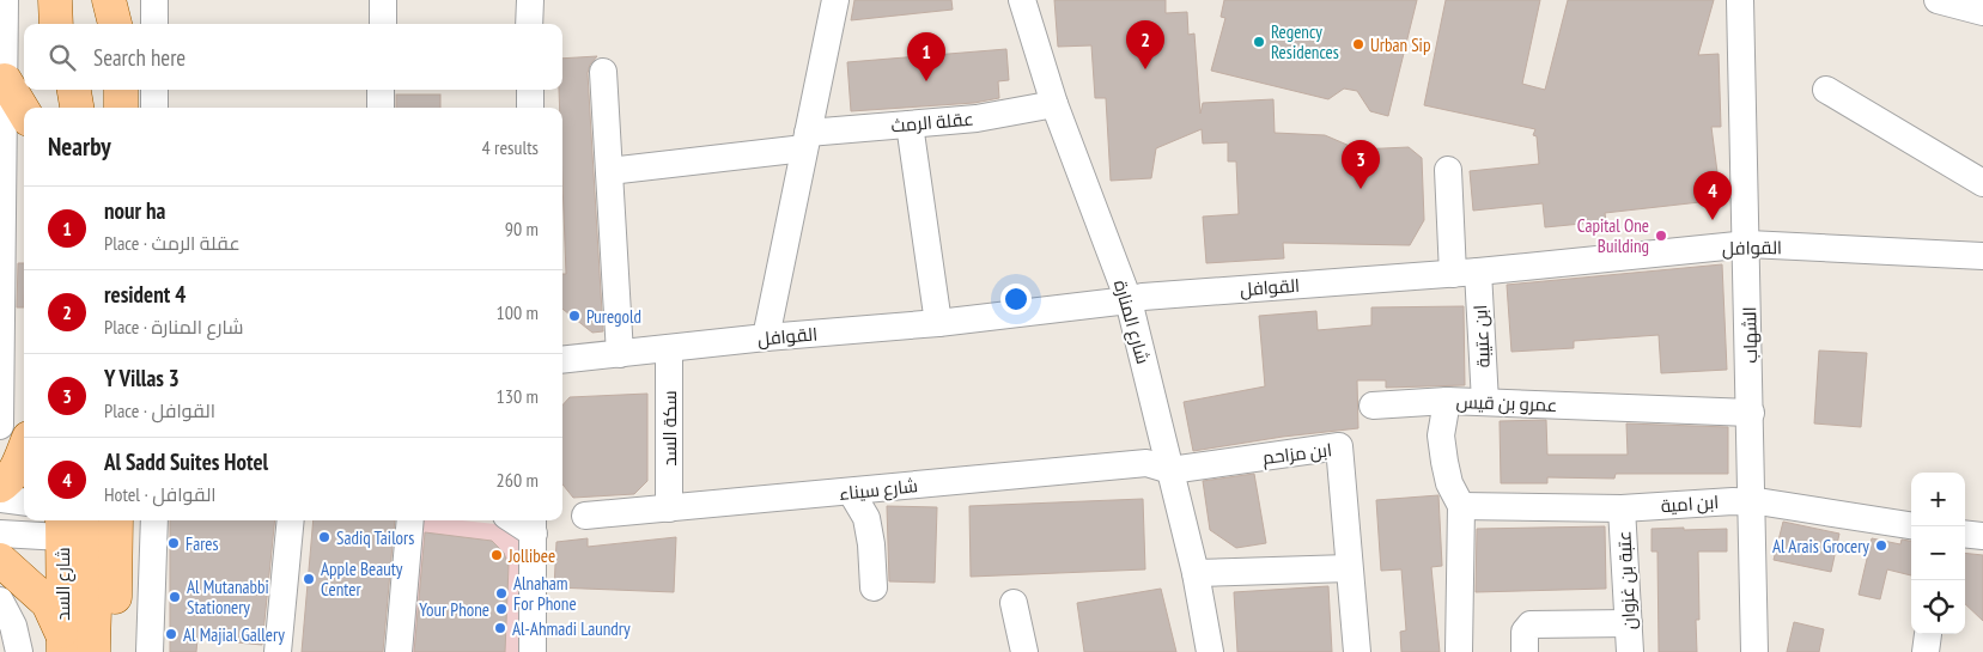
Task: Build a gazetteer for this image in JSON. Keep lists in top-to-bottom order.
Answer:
{
  "streets": {
    "main road": ["شارع السد"],
    "street": [
      "عقلة الرمث",
      "القوافل",
      "شارع المنارة",
      "الشهاب",
      "ابن عتيبة",
      "عمرو بن قيس",
      "سكة السد",
      "ابن مزاحم",
      "شارع سيناء",
      "ابن امية",
      "عتبة بن غزوان"
    ]
  },
  "crossings": [
    ["عقلة الرمث", "شارع المنارة"],
    ["القوافل", "شارع المنارة"],
    ["القوافل", "الشهاب"],
    ["القوافل", "ابن عتيبة"],
    ["القوافل", "سكة السد"],
    ["شارع المنارة", "ابن مزاحم"],
    ["شارع المنارة", "شارع سيناء"],
    ["الشهاب", "عمرو بن قيس"],
    ["الشهاب", "ابن امية"],
    ["ابن عتيبة", "عمرو بن قيس"],
    ["عمرو بن قيس", "ابن امية"],
    ["سكة السد", "شارع سيناء"],
    ["ابن مزاحم", "شارع سيناء"],
    ["ابن امية", "عتبة بن غزوان"]
  ],
  "places": [
    "Regency Residences",
    "Urban Sip",
    "Capital One Building",
    "Puregold",
    "Sadiq Tailors",
    "Fares",
    "Al Arais Grocery",
    "Jollibee",
    "Apple Beauty Center",
    "Alnaham For Phone",
    "Al Mutanabbi Stationery",
    "Your Phone",
    "Al-Ahmadi Laundry",
    "Al Majial Gallery"
  ],
  "page": {
    "pins": [
      "2",
      "1",
      "3",
      "4"
    ],
    "search": "Search here",
    "heading": ["Nearby", "4 results"],
    "list": [
      {
        "mark": "1",
        "name": "nour ha",
        "note": "Place · عقلة الرمث",
        "value": "90 m"
      },
      {
        "mark": "2",
        "name": "resident 4",
        "note": "Place · شارع المنارة",
        "value": "100 m"
      },
      {
        "mark": "3",
        "name": "Y Villas 3",
        "note": "Place · القوافل",
        "value": "130 m"
      },
      {
        "mark": "4",
        "name": "Al Sadd Suites Hotel",
        "note": "Hotel · القوافل",
        "value": "260 m"
      }
    ],
    "map_buttons": ["+", "−"]
  }
}
